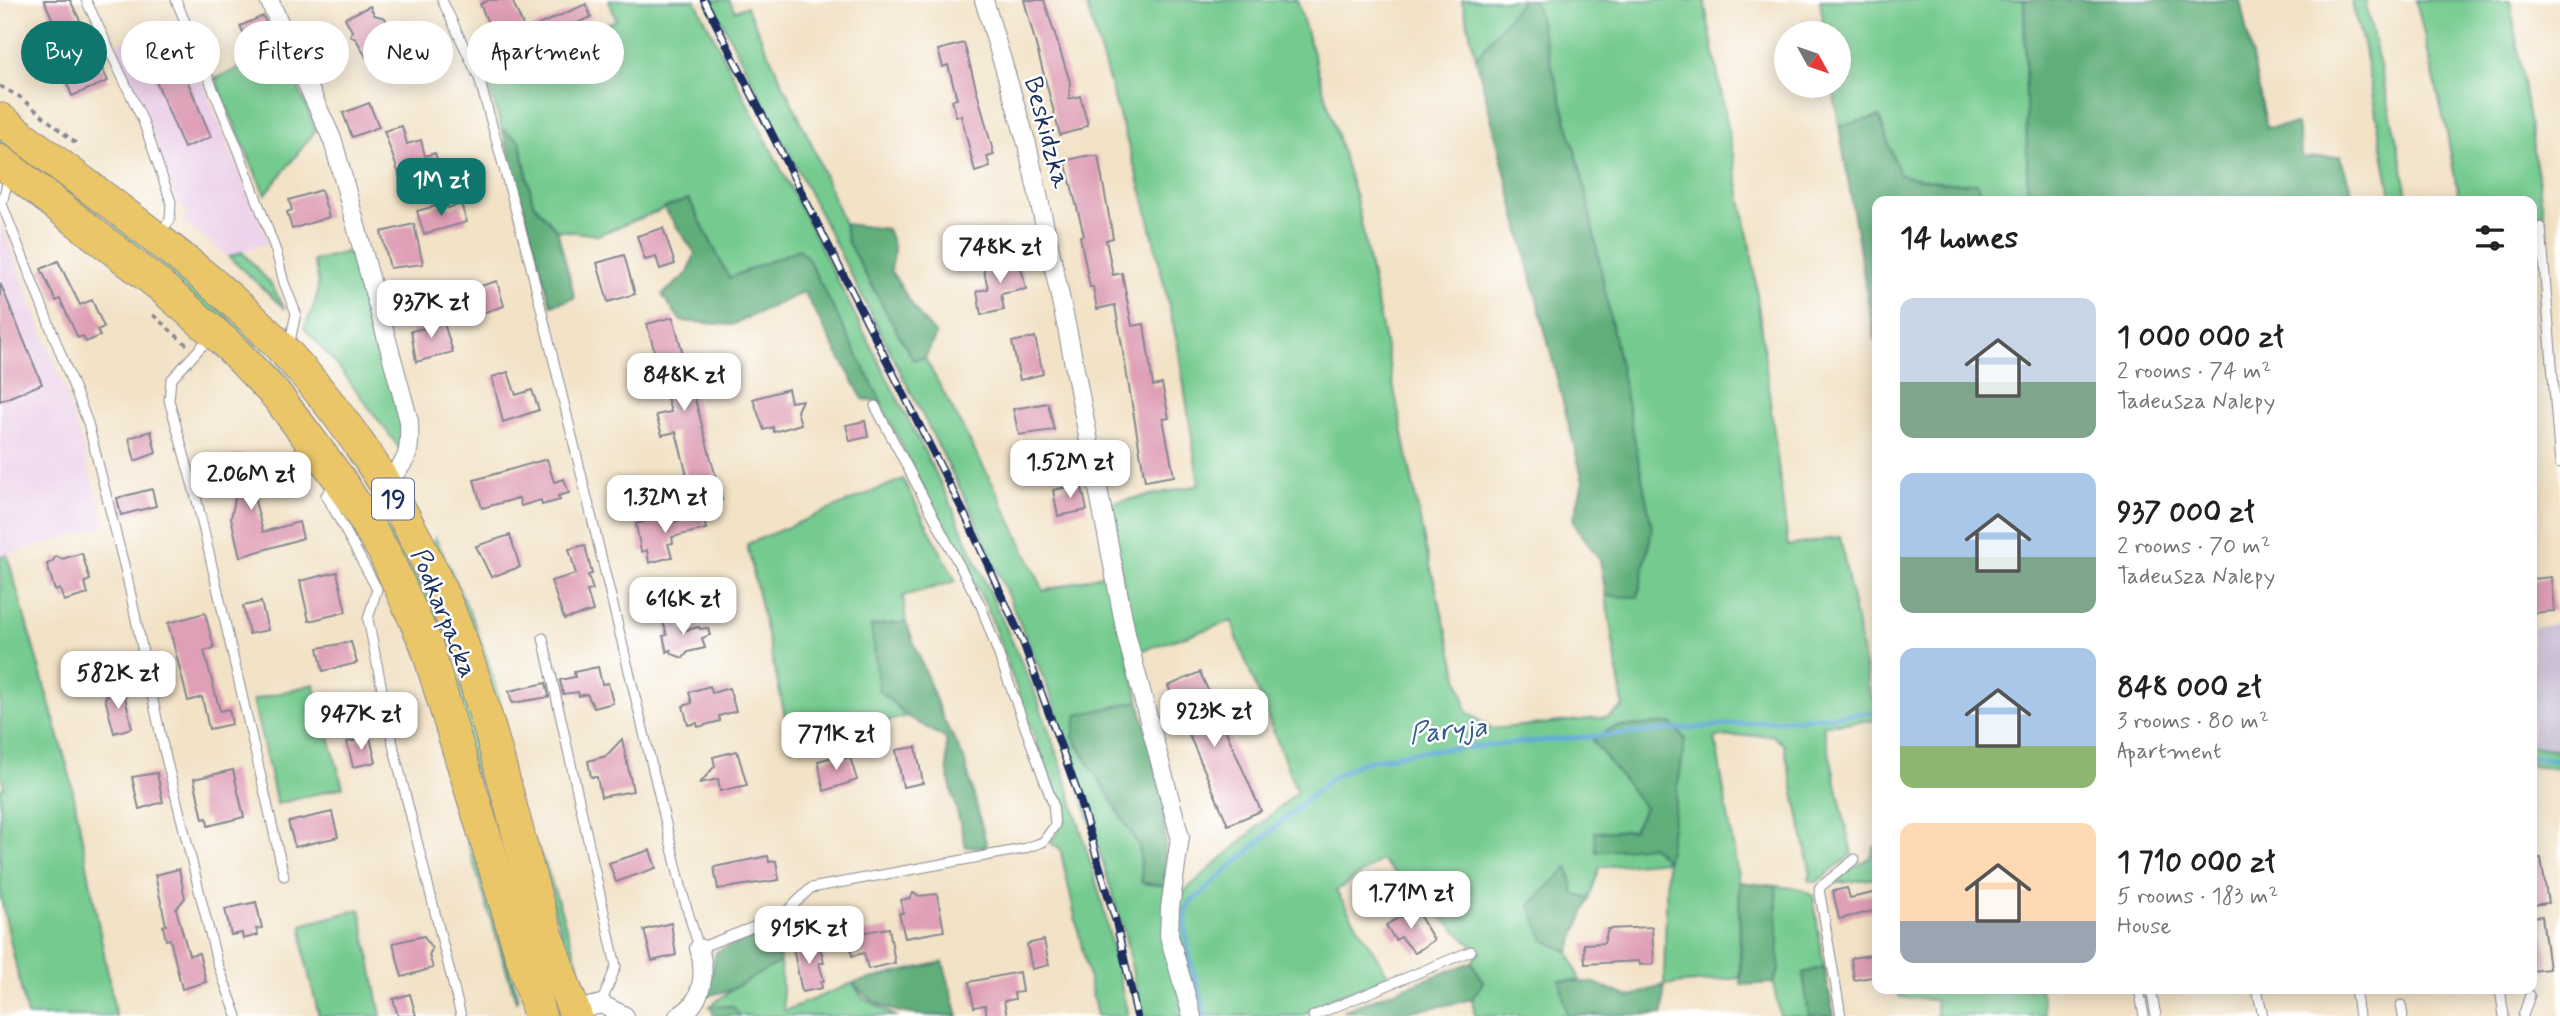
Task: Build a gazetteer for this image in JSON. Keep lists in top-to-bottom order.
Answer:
{
  "streets": {
    "highway": ["19", "Podkarpacka"],
    "street": ["Beskidzka"]
  },
  "water": ["Paryja"],
  "north": "bottom right",
  "page": {
    "chip": [
      "Buy",
      "Rent",
      "Filters",
      "New",
      "Apartment"
    ],
    "price": [
      "1M zł",
      "748K zł",
      "937K zł",
      "848K zł",
      "1.52M zł",
      "2.06M zł",
      "1.32M zł",
      "616K zł",
      "582K zł",
      "923K zł",
      "947K zł",
      "771K zł",
      "1.71M zł",
      "915K zł"
    ],
    "heading": "14 homes",
    "list": [
      {
        "name": "1 000 000 zł",
        "note": "2 rooms · 74 m² · Tadeusza Nalepy"
      },
      {
        "name": "937 000 zł",
        "note": "2 rooms · 70 m² · Tadeusza Nalepy"
      },
      {
        "name": "848 000 zł",
        "note": "3 rooms · 80 m² · Apartment"
      },
      {
        "name": "1 710 000 zł",
        "note": "5 rooms · 183 m² · House"
      }
    ]
  }
}
